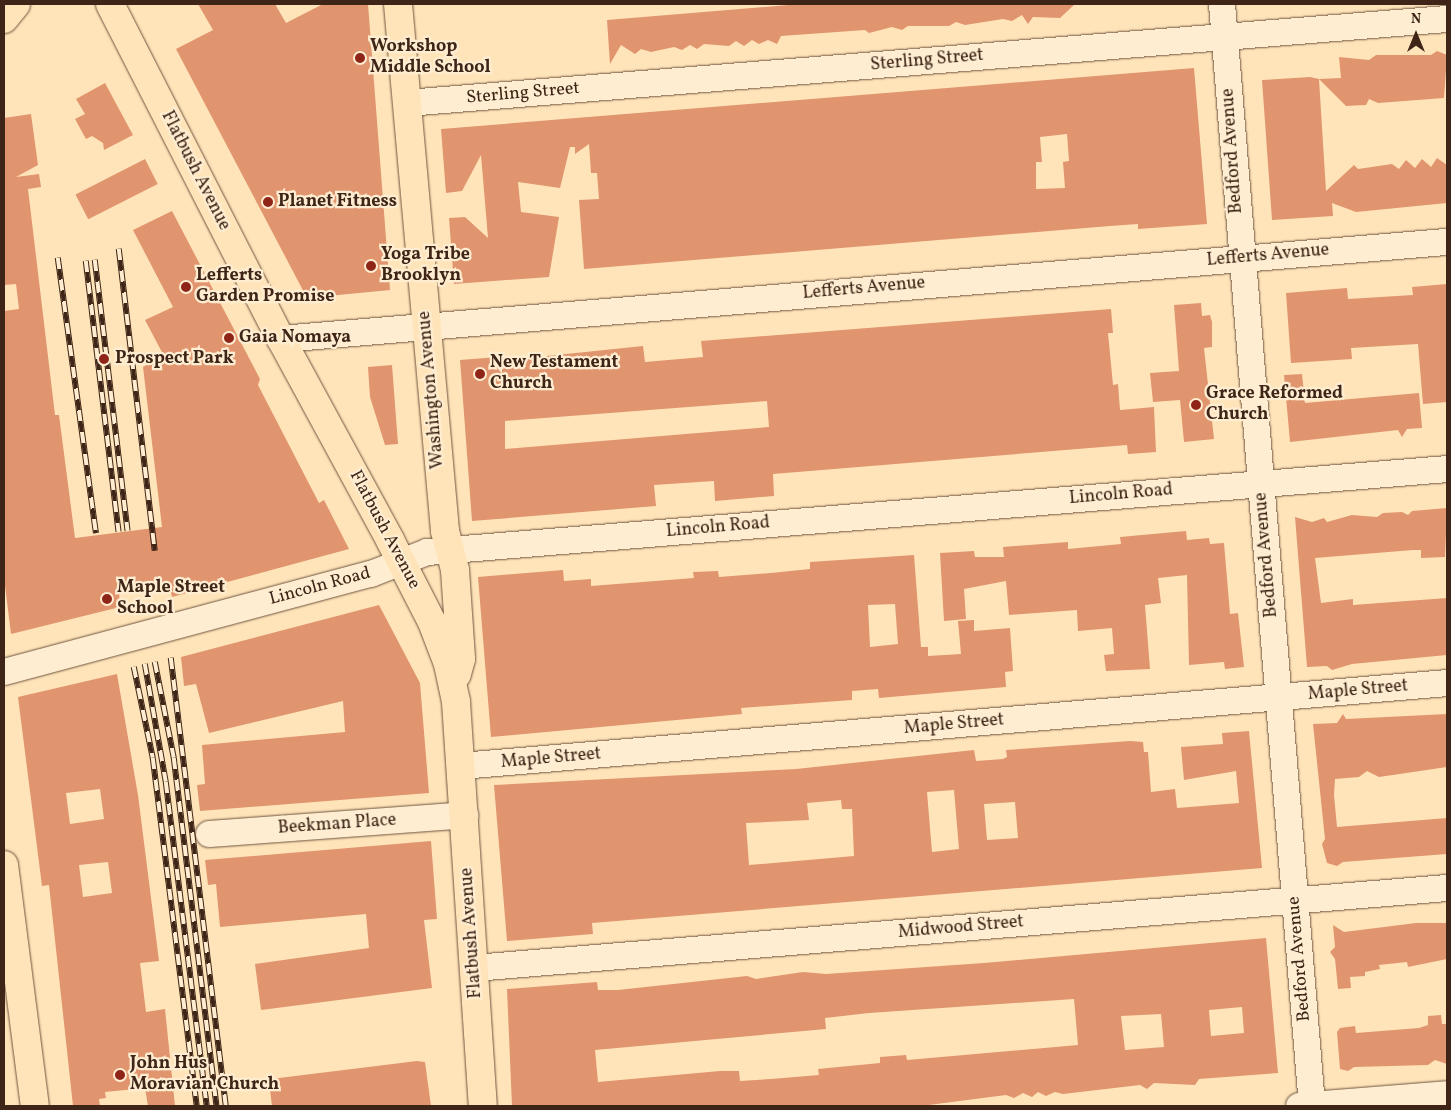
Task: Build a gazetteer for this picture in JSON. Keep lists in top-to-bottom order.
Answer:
{
  "streets": {
    "main road": ["Flatbush Avenue", "Washington Avenue"],
    "street": [
      "Sterling Street",
      "Bedford Avenue",
      "Lefferts Avenue",
      "Lincoln Road",
      "Maple Street",
      "Beekman Place",
      "Midwood Street"
    ]
  },
  "crossings": [
    ["Sterling Street", "Bedford Avenue"],
    ["Sterling Street", "Washington Avenue"],
    ["Bedford Avenue", "Lefferts Avenue"],
    ["Bedford Avenue", "Lincoln Road"],
    ["Bedford Avenue", "Maple Street"],
    ["Bedford Avenue", "Midwood Street"],
    ["Flatbush Avenue", "Lefferts Avenue"],
    ["Flatbush Avenue", "Washington Avenue"],
    ["Flatbush Avenue", "Lincoln Road"],
    ["Flatbush Avenue", "Maple Street"],
    ["Flatbush Avenue", "Beekman Place"],
    ["Flatbush Avenue", "Midwood Street"],
    ["Lefferts Avenue", "Washington Avenue"],
    ["Washington Avenue", "Lincoln Road"]
  ],
  "places": [
    "Workshop Middle School",
    "Planet Fitness",
    "Yoga Tribe Brooklyn",
    "Lefferts Garden Promise",
    "Gaia Nomaya",
    "Prospect Park",
    "New Testament Church",
    "Grace Reformed Church",
    "Maple Street School",
    "John Hus Moravian Church"
  ],
  "north": "top"
}
